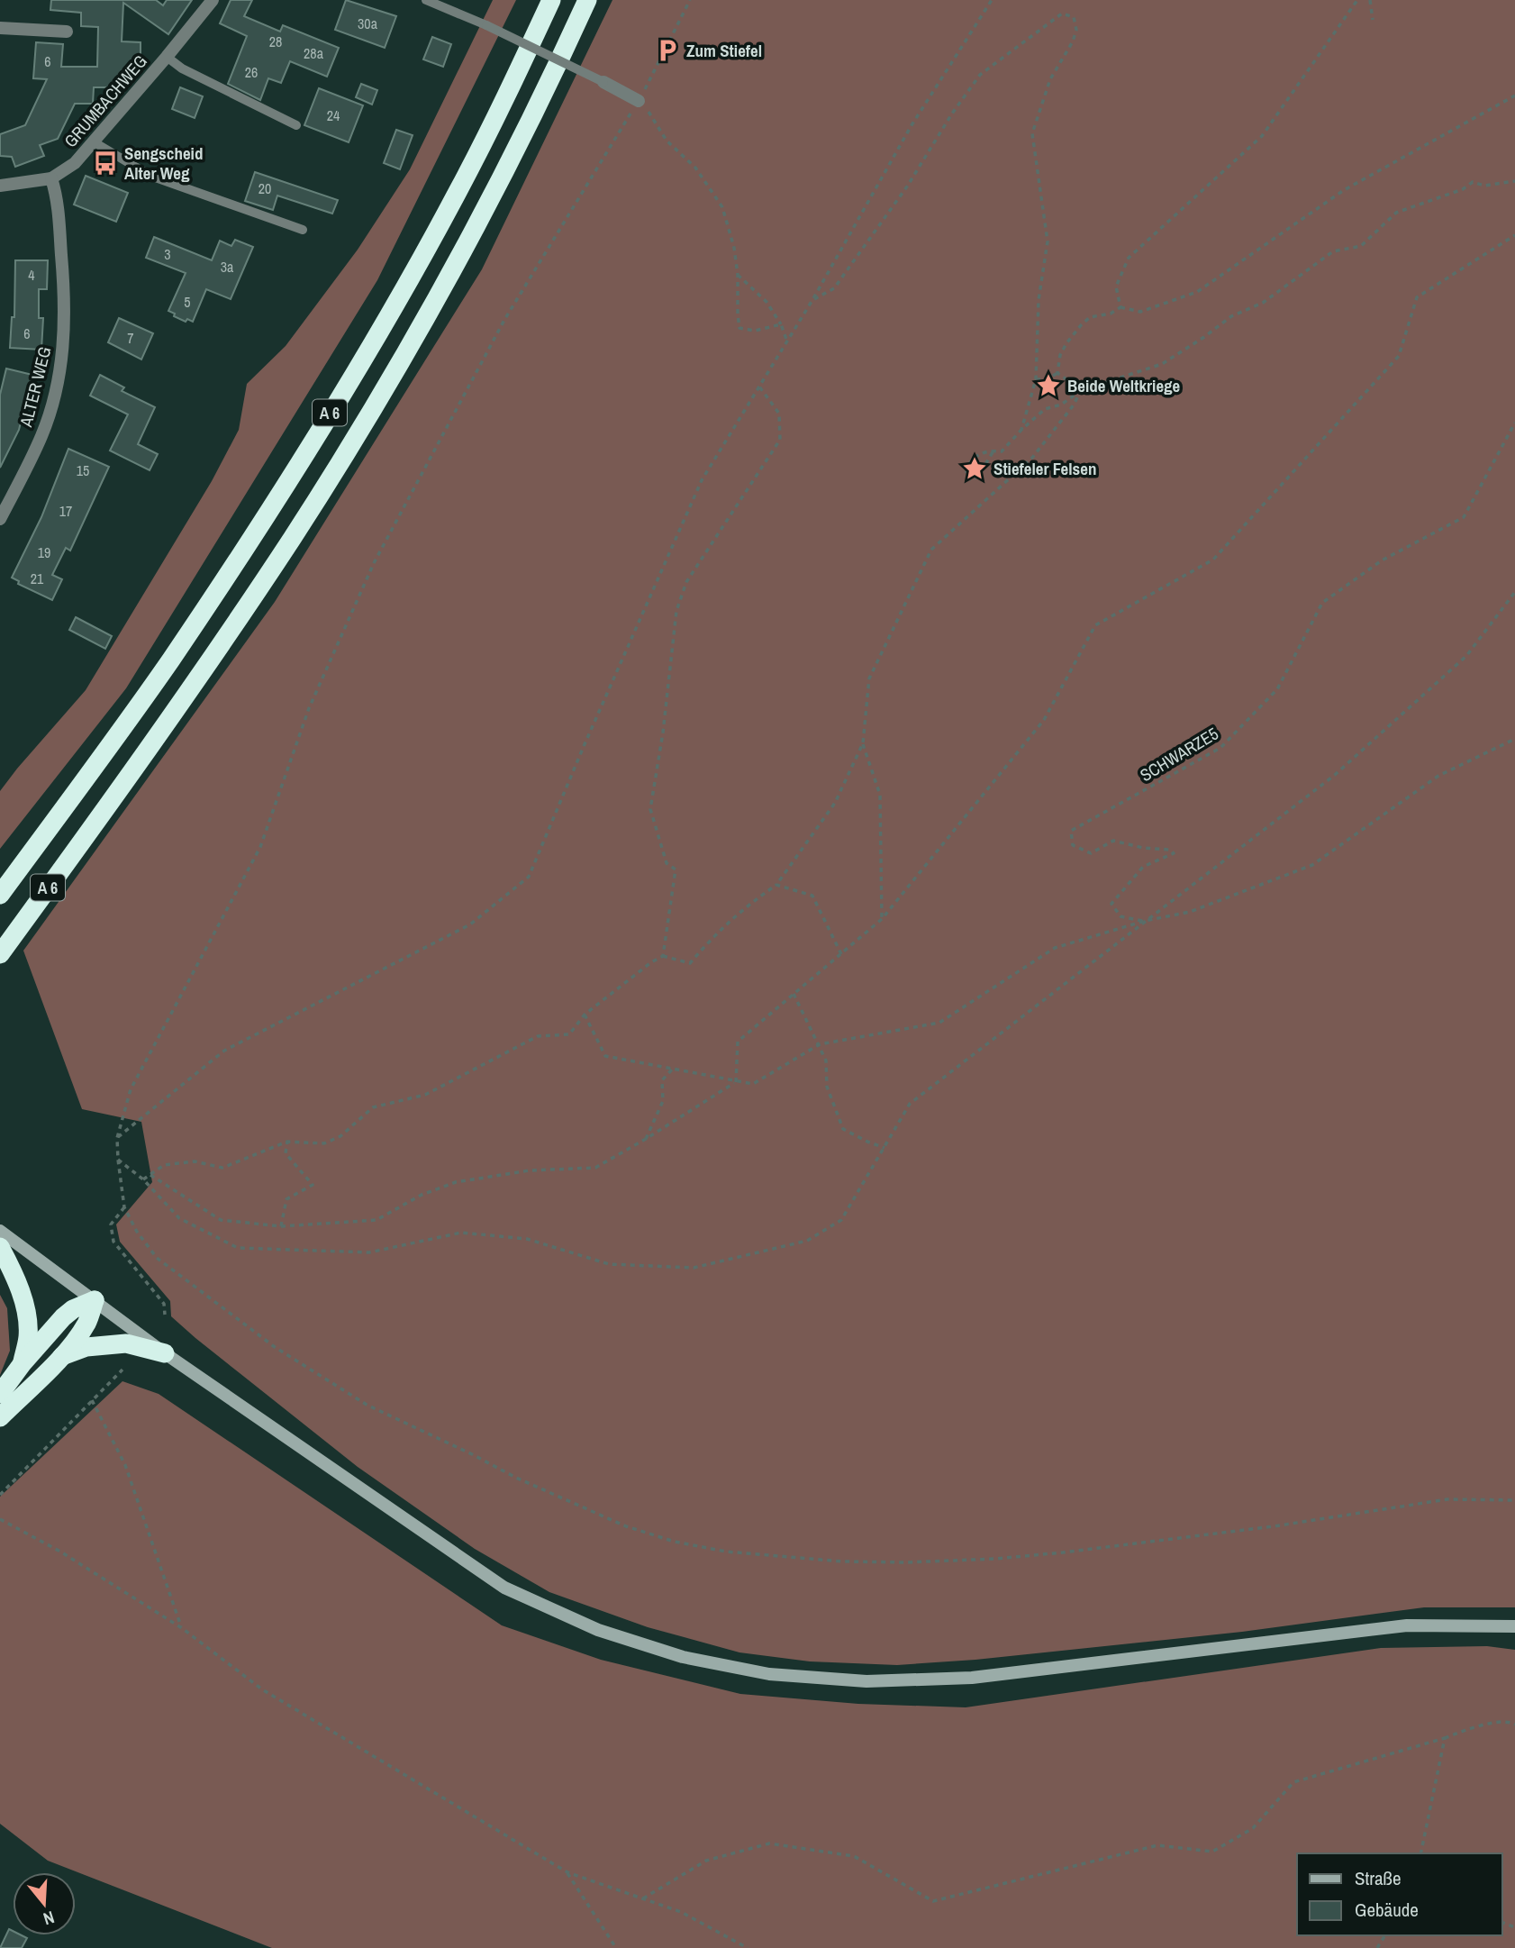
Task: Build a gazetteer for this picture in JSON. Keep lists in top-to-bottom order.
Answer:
{
  "streets": {
    "highway": ["A 6"],
    "street": ["GRUMBACHWEG", "ALTER WEG"],
    "path": ["SCHWARZE5"]
  },
  "crossings": [
    ["GRUMBACHWEG", "ALTER WEG"]
  ],
  "places": {
    "parking": ["Zum Stiefel"],
    "bus stop": ["Sengscheid Alter Weg"],
    "place": ["Beide Weltkriege", "Stiefeler Felsen"]
  },
  "house_numbers": [
    "30a",
    "28",
    "28a",
    "6",
    "26",
    "24",
    "20",
    "3",
    "3a",
    "4",
    "5",
    "6",
    "7",
    "15",
    "17",
    "19",
    "21"
  ],
  "legend": ["Straße", "Gebäude"],
  "north": "bottom"
}
